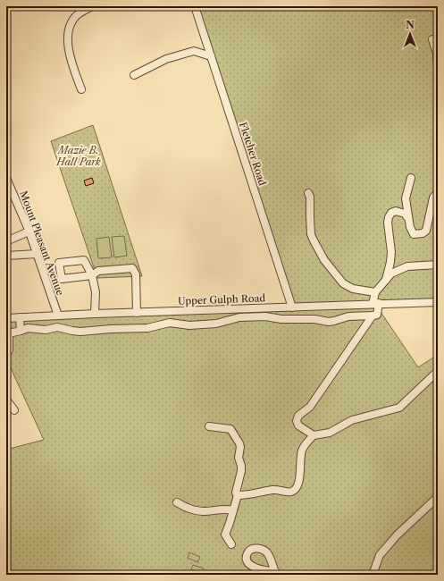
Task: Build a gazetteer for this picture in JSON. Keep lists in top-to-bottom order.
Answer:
{
  "streets": {
    "street": ["Fletcher Road", "Mount Pleasant Avenue", "Upper Gulph Road"]
  },
  "crossings": [
    ["Fletcher Road", "Upper Gulph Road"],
    ["Mount Pleasant Avenue", "Upper Gulph Road"]
  ],
  "parks": ["Mazie B. Hall Park"],
  "north": "top"
}
